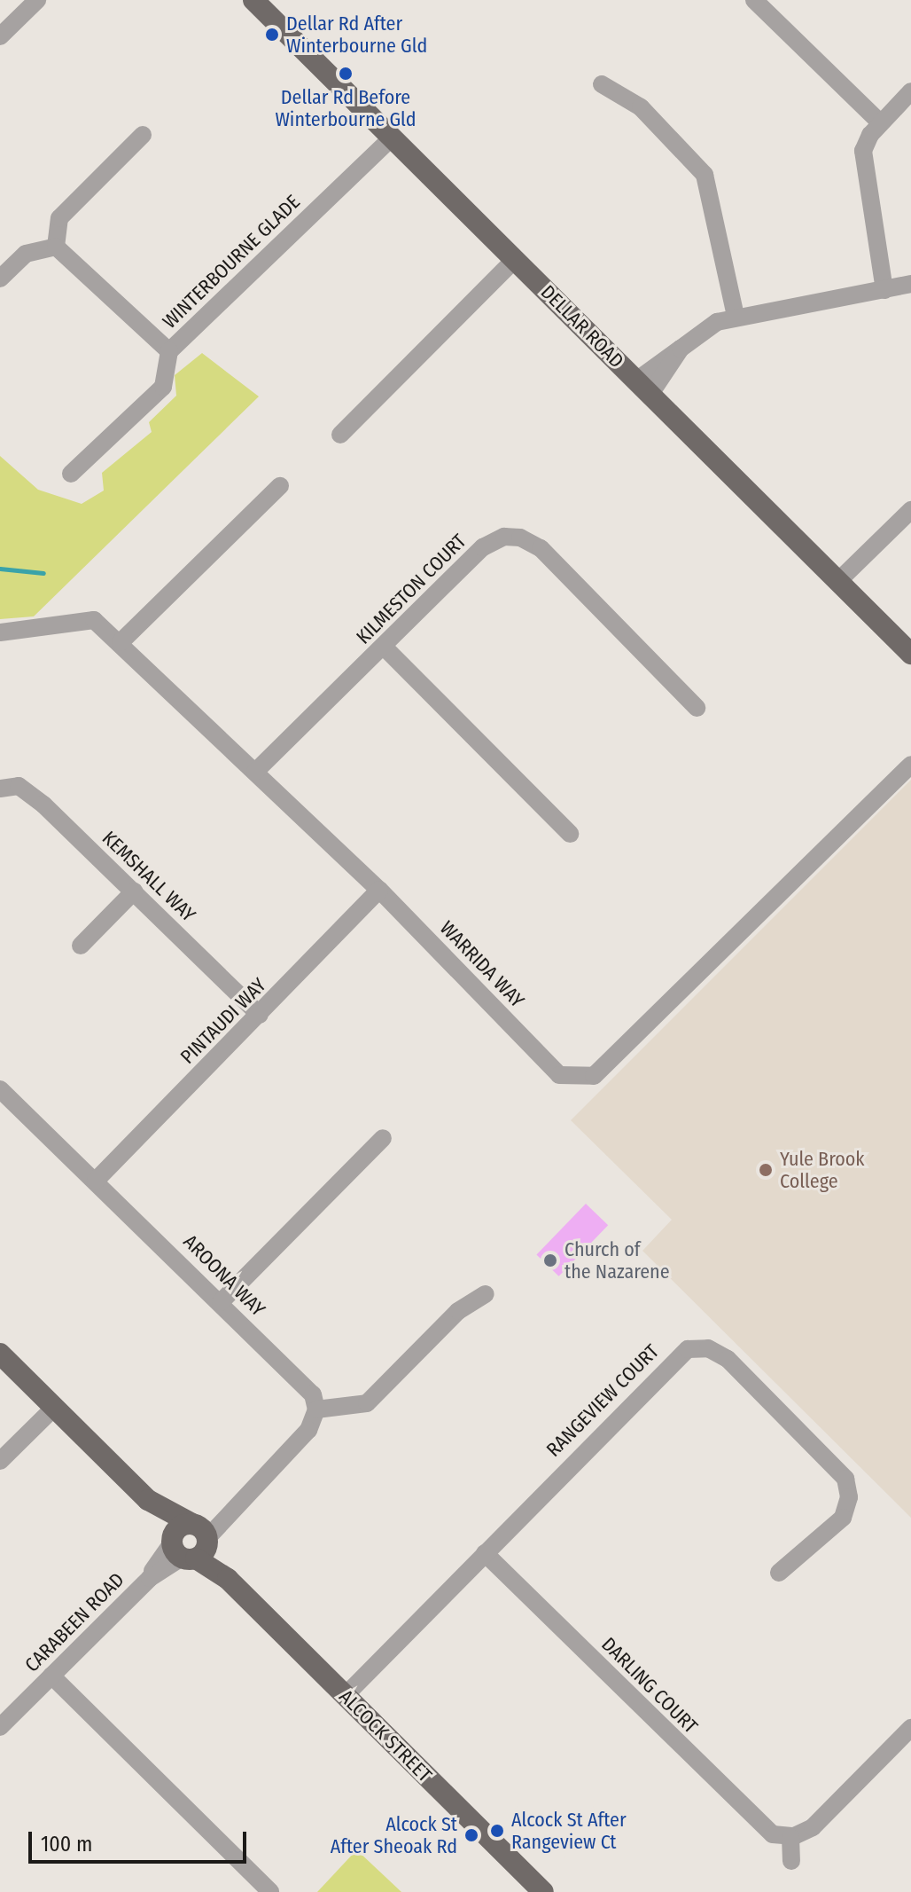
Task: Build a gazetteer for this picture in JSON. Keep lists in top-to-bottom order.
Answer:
{
  "streets": {
    "main road": ["DELLAR ROAD", "ALCOCK STREET"],
    "street": [
      "WINTERBOURNE GLADE",
      "KILMESTON COURT",
      "KEMSHALL WAY",
      "WARRIDA WAY",
      "PINTAUDI WAY",
      "AROONA WAY",
      "RANGEVIEW COURT",
      "CARABEEN ROAD",
      "DARLING COURT"
    ]
  },
  "crossings": [
    ["WINTERBOURNE GLADE", "DELLAR ROAD"],
    ["KILMESTON COURT", "WARRIDA WAY"],
    ["KEMSHALL WAY", "PINTAUDI WAY"],
    ["WARRIDA WAY", "PINTAUDI WAY"],
    ["PINTAUDI WAY", "AROONA WAY"],
    ["RANGEVIEW COURT", "DARLING COURT"],
    ["RANGEVIEW COURT", "ALCOCK STREET"],
    ["CARABEEN ROAD", "ALCOCK STREET"]
  ],
  "places": [
    "Dellar Rd After Winterbourne Gld",
    "Dellar Rd Before Winterbourne Gld",
    "Yule Brook College",
    "Church of the Nazarene",
    "Alcock St After Rangeview Ct",
    "Alcock St After Sheoak Rd"
  ],
  "scale_bar": "100 m"
}
